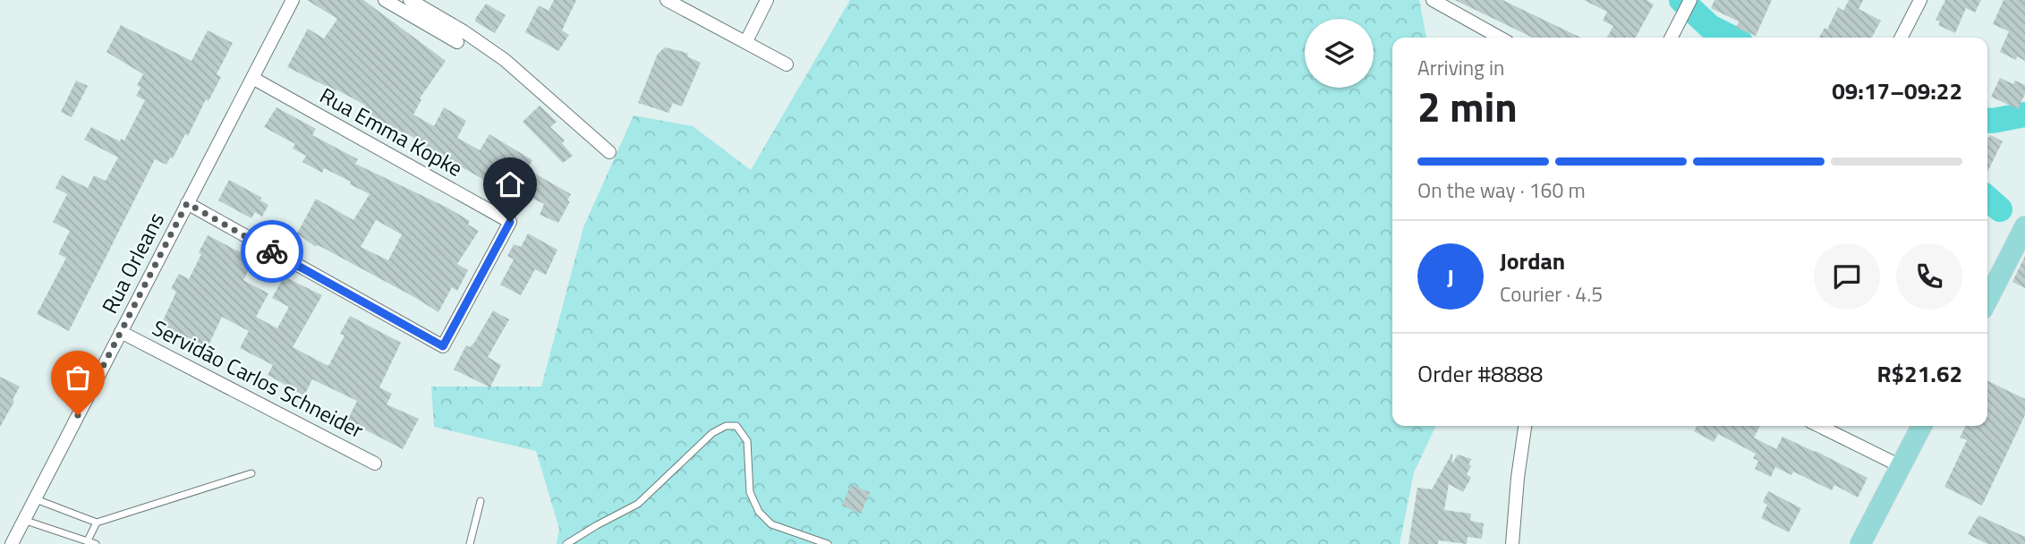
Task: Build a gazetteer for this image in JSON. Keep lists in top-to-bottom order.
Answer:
{
  "streets": {
    "street": ["Rua Emma Kopke", "Rua Orleans", "Servidão Carlos Schneider"]
  },
  "crossings": [
    ["Rua Emma Kopke", "Rua Orleans"],
    ["Rua Orleans", "Servidão Carlos Schneider"]
  ],
  "page": {
    "heading": ["2 min", "Arriving in", "09:17–09:22"],
    "panel": [
      "Jordan",
      "Courier · 4.5",
      "Order #8888",
      "R$21.62"
    ],
    "bar": "On the way · 160 m",
    "round": "J"
  }
}
